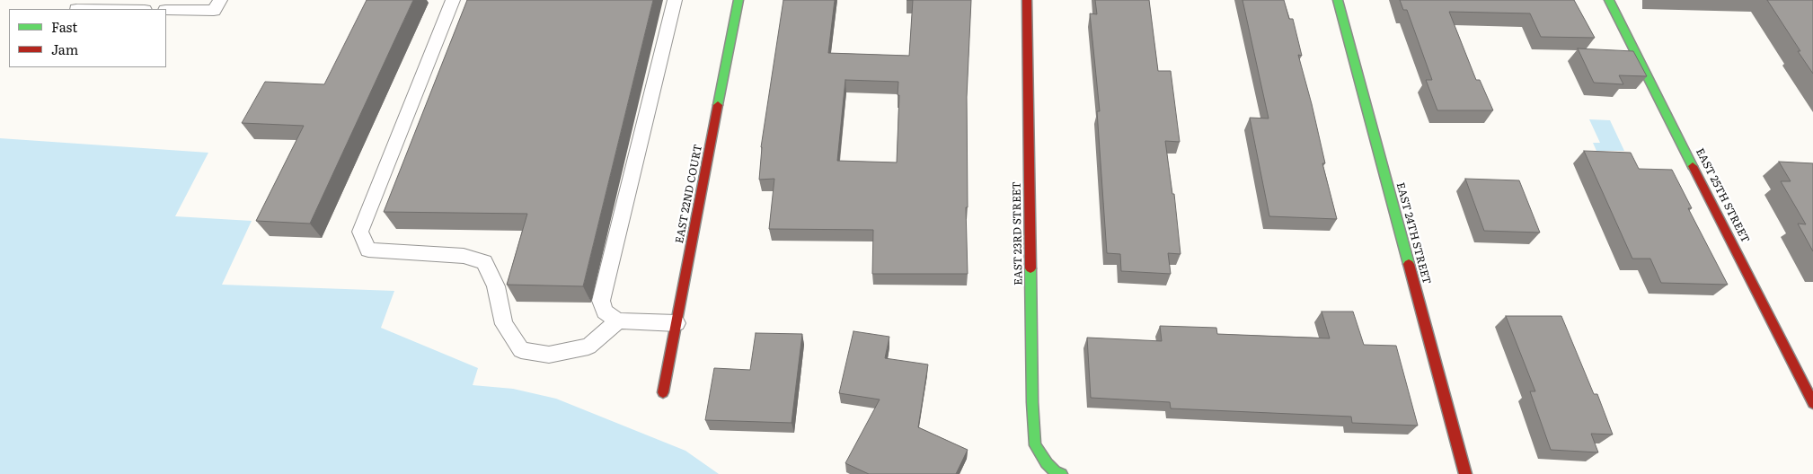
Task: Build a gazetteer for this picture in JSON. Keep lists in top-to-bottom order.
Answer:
{
  "streets": {
    "street": [
      "EAST 22ND COURT",
      "EAST 25TH STREET",
      "EAST 23RD STREET",
      "EAST 24TH STREET"
    ]
  },
  "legend": ["Fast", "Jam"]
}
